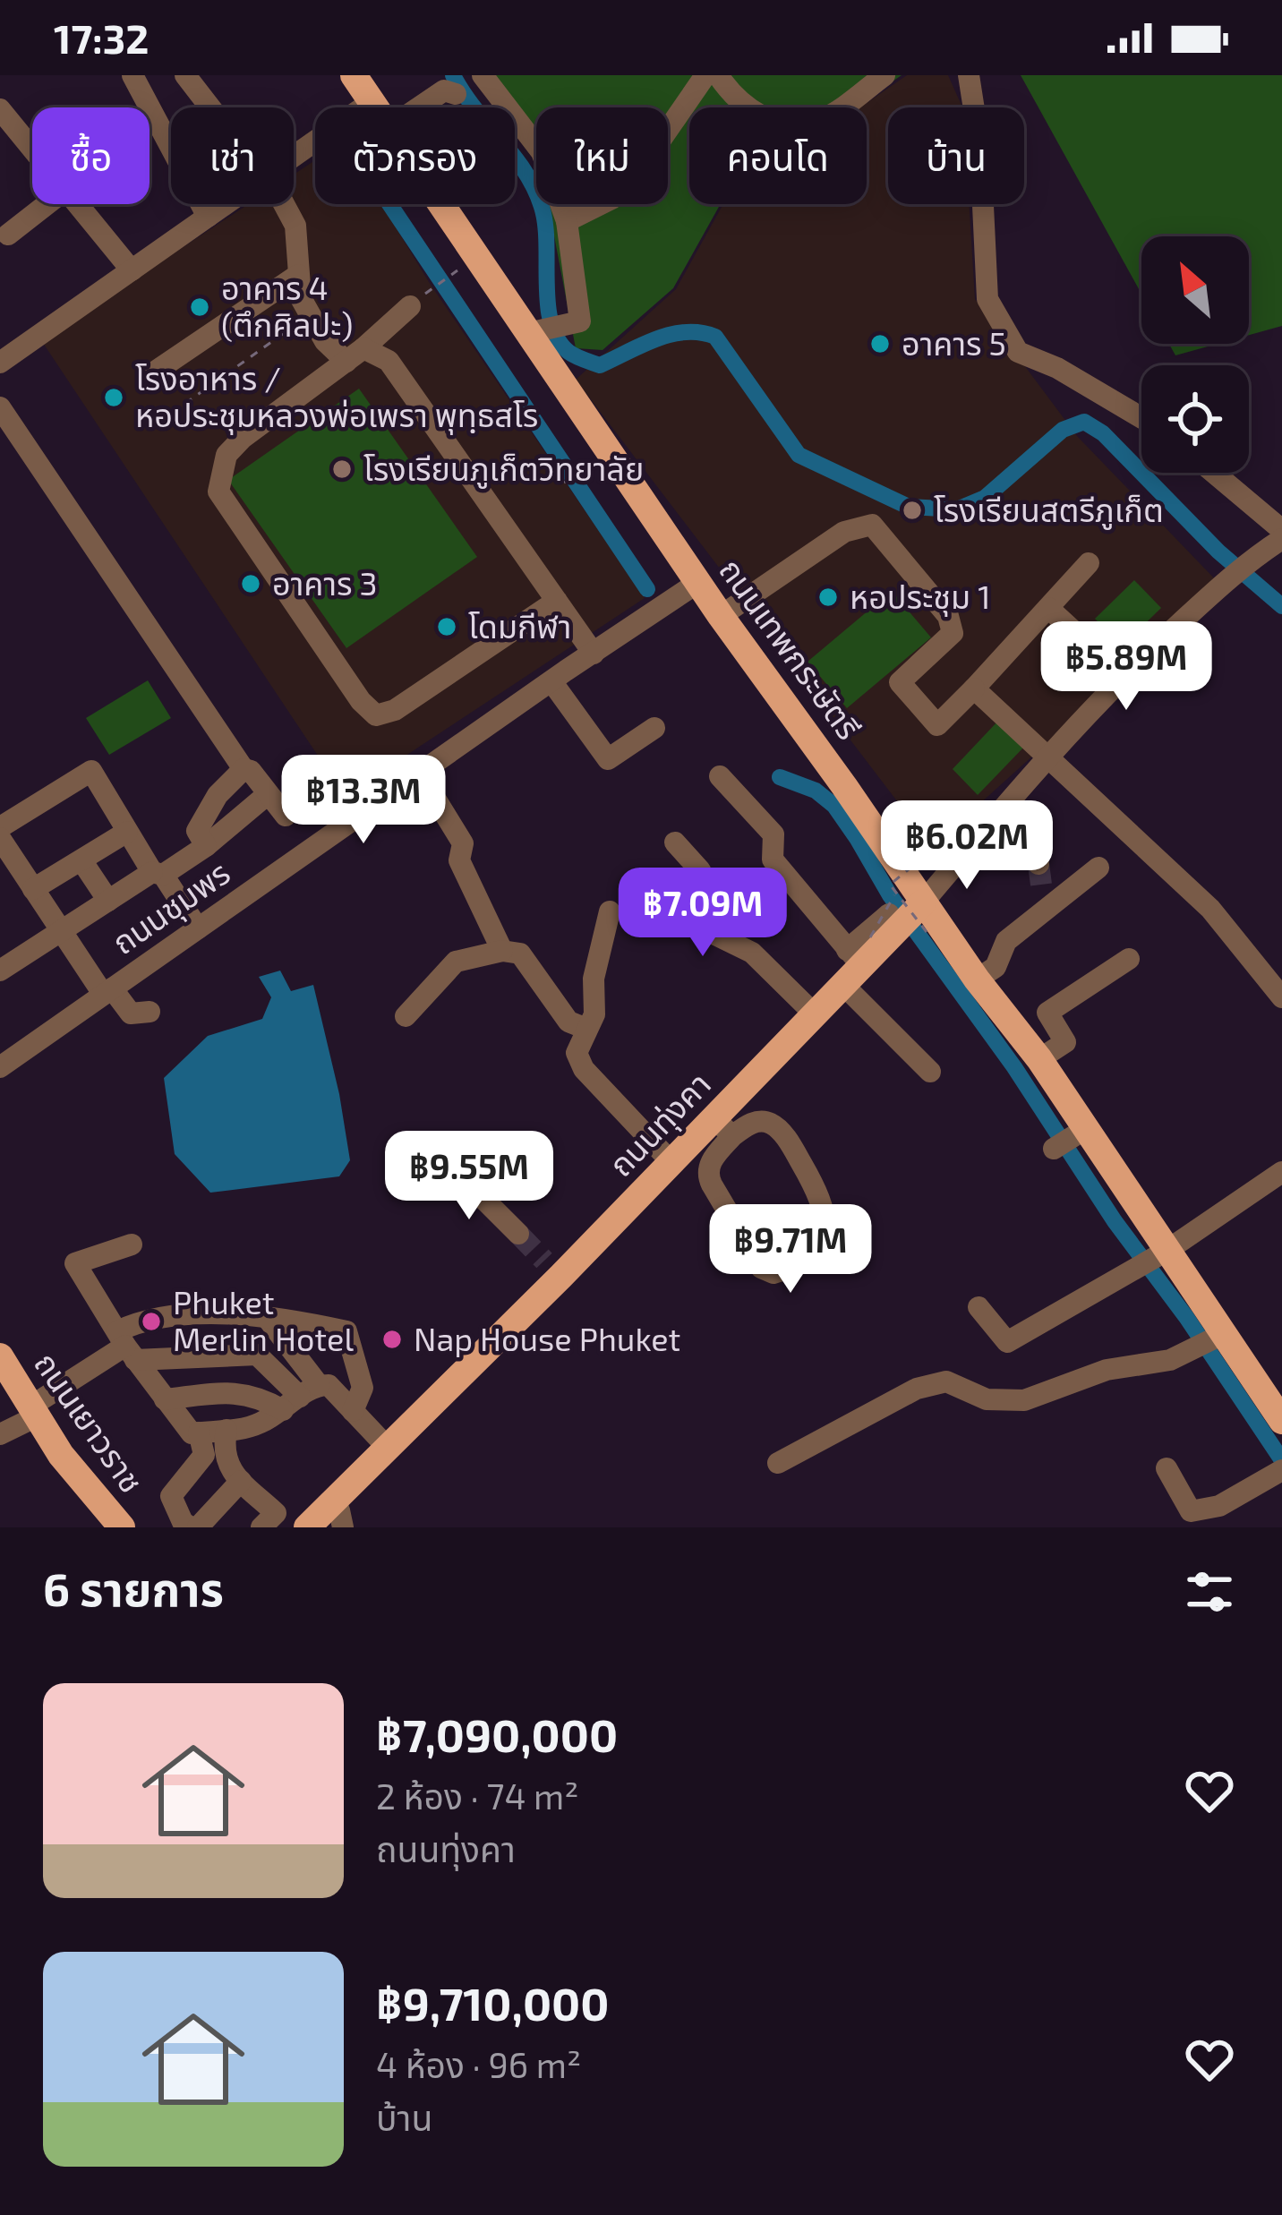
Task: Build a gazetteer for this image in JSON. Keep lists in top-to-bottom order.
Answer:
{
  "streets": {
    "main road": ["ถนนเทพกระษัตรี", "ถนนทุ่งคา", "ถนนเยาวราช"],
    "street": ["ถนนชุมพร"]
  },
  "crossings": [
    ["ถนนเทพกระษัตรี", "ถนนชุมพร"],
    ["ถนนเทพกระษัตรี", "ถนนทุ่งคา"]
  ],
  "places": [
    "อาคาร 4 (ตึกศิลปะ)",
    "อาคาร 5",
    "โรงอาหาร / หอประชุมหลวงพ่อเพรา พุทฺธสโร",
    "โรงเรียนภูเก็ตวิทยาลัย",
    "โรงเรียนสตรีภูเก็ต",
    "อาคาร 3",
    "หอประชุม 1",
    "โดมกีฬา",
    "Phuket Merlin Hotel",
    "Nap House Phuket"
  ],
  "north": "top left",
  "page": {
    "status": "17:32",
    "chip": [
      "ซื้อ",
      "เช่า",
      "ตัวกรอง",
      "ใหม่",
      "คอนโด",
      "บ้าน"
    ],
    "price": [
      "฿5.89M",
      "฿13.3M",
      "฿6.02M",
      "฿7.09M",
      "฿9.55M",
      "฿9.71M"
    ],
    "heading": "6 รายการ",
    "list": [
      {
        "name": "฿7,090,000",
        "note": "2 ห้อง · 74 m² · ถนนทุ่งคา"
      },
      {
        "name": "฿9,710,000",
        "note": "4 ห้อง · 96 m² · บ้าน"
      }
    ]
  }
}
